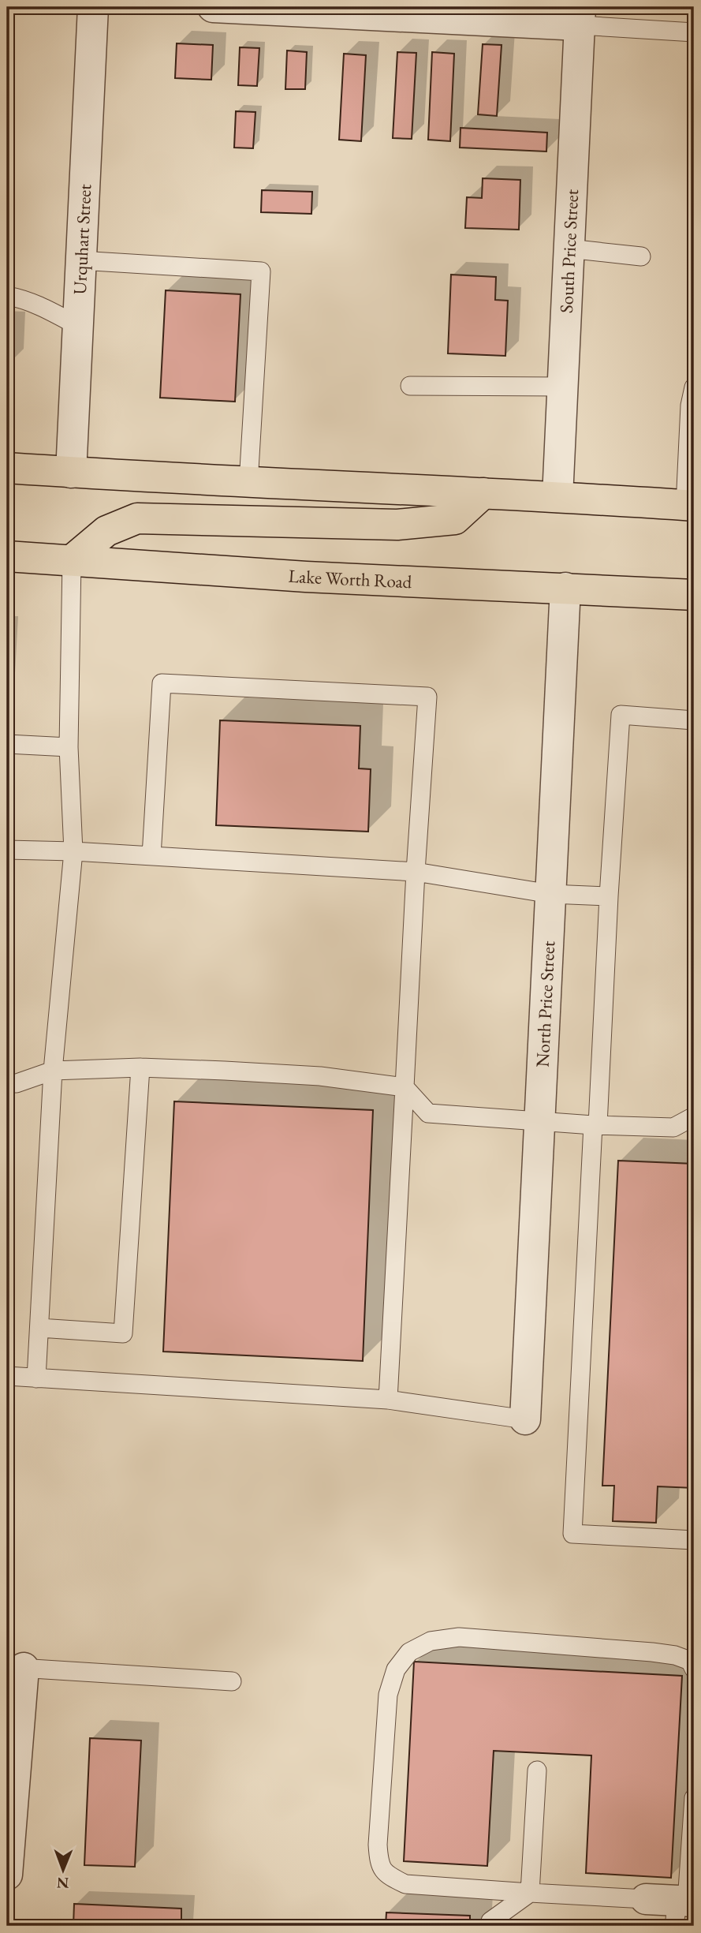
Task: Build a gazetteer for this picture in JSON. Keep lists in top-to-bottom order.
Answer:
{
  "streets": {
    "main road": ["Lake Worth Road"],
    "street": ["Urquhart Street", "South Price Street", "North Price Street"]
  },
  "crossings": [
    ["Lake Worth Road", "North Price Street"]
  ],
  "north": "bottom"
}
